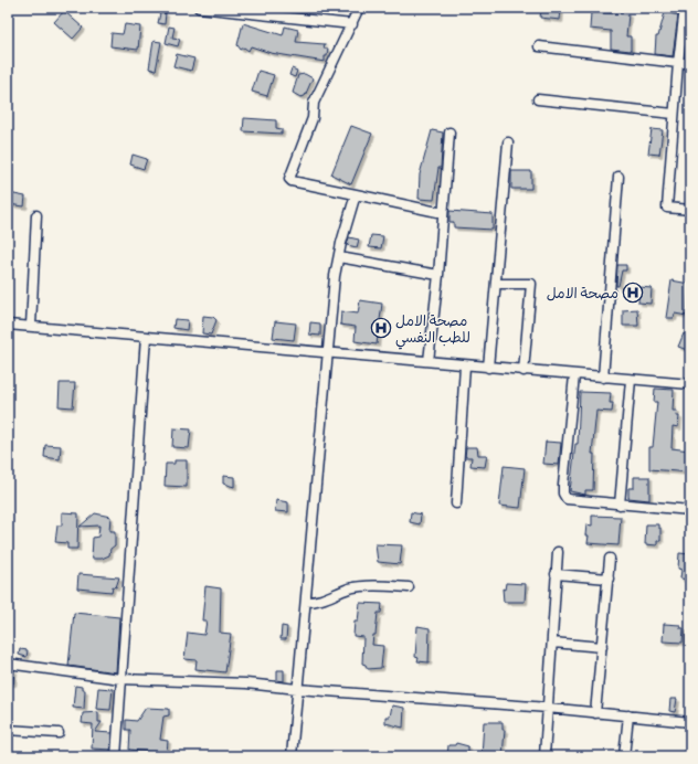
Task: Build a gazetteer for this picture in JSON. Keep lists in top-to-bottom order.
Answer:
{
  "places": {
    "hospital": ["مصحة الامل", "مصحة الامل للطب النفسي"]
  }
}
